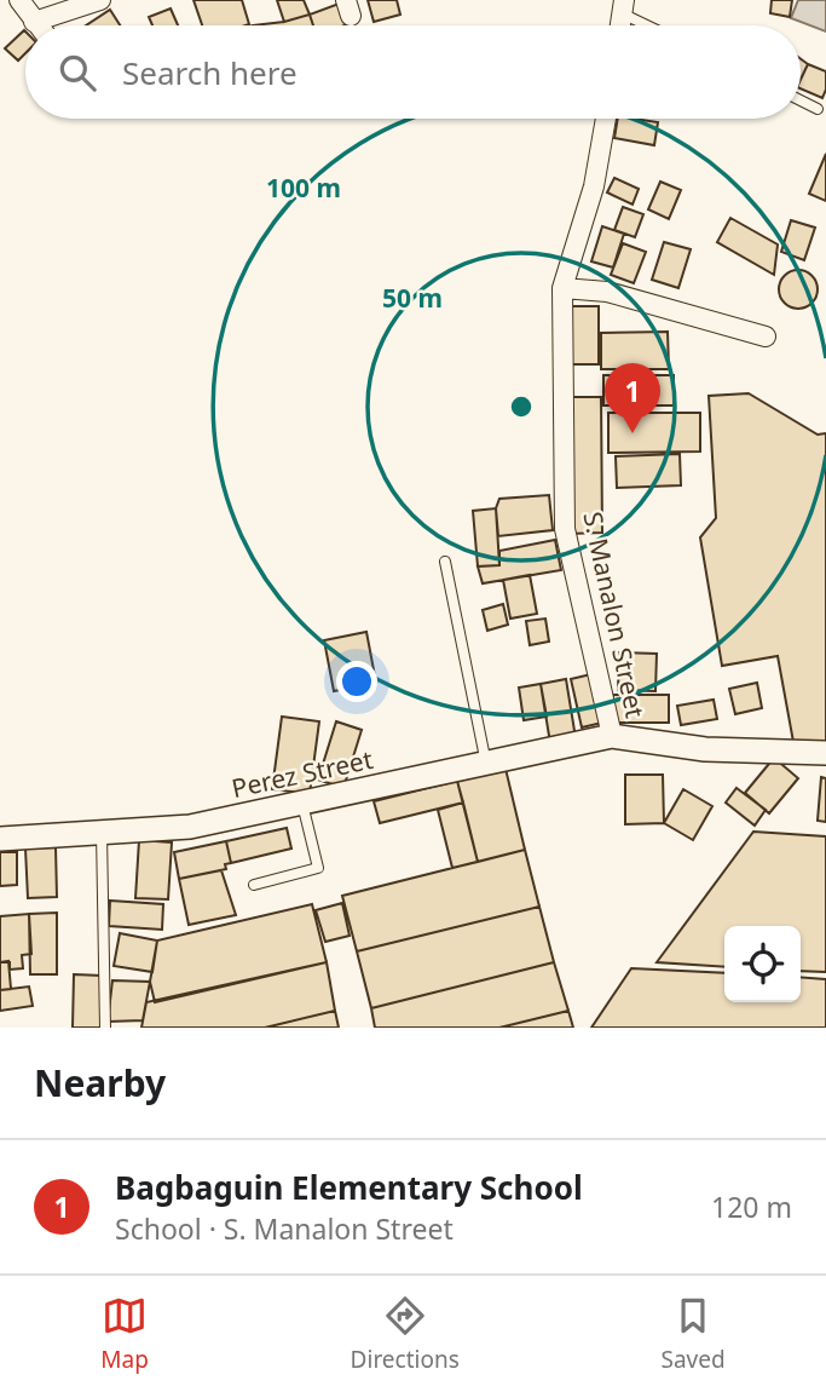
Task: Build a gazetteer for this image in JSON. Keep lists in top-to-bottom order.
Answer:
{
  "streets": {
    "street": ["S. Manalon Street", "Perez Street"]
  },
  "crossings": [
    ["S. Manalon Street", "Perez Street"]
  ],
  "page": {
    "search": "Search here",
    "pins": "1",
    "heading": "Nearby",
    "list": [
      {
        "mark": "1",
        "name": "Bagbaguin Elementary School",
        "note": "School · S. Manalon Street",
        "value": "120 m"
      }
    ],
    "nav": ["Map", "Directions", "Saved"]
  },
  "rings": ["100 m", "50 m"]
}
